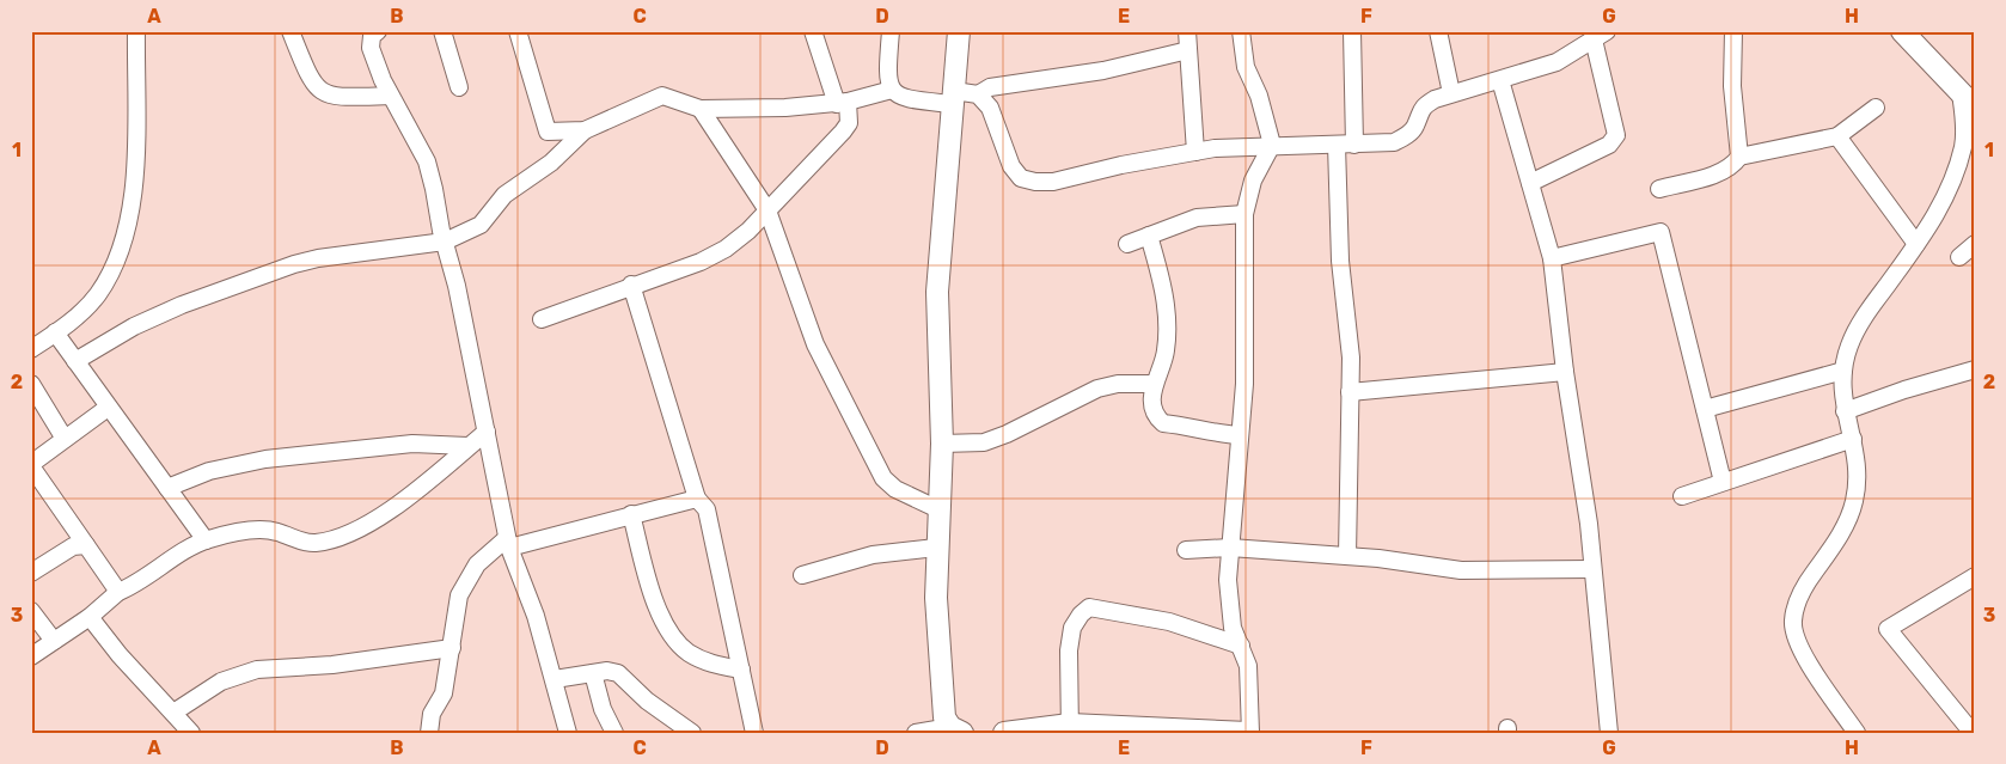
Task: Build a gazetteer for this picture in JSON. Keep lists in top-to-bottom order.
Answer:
{
  "grid": {
    "columns": [
      "A",
      "B",
      "C",
      "D",
      "E",
      "F",
      "G",
      "H"
    ],
    "rows": ["1", "2", "3"]
  }
}
